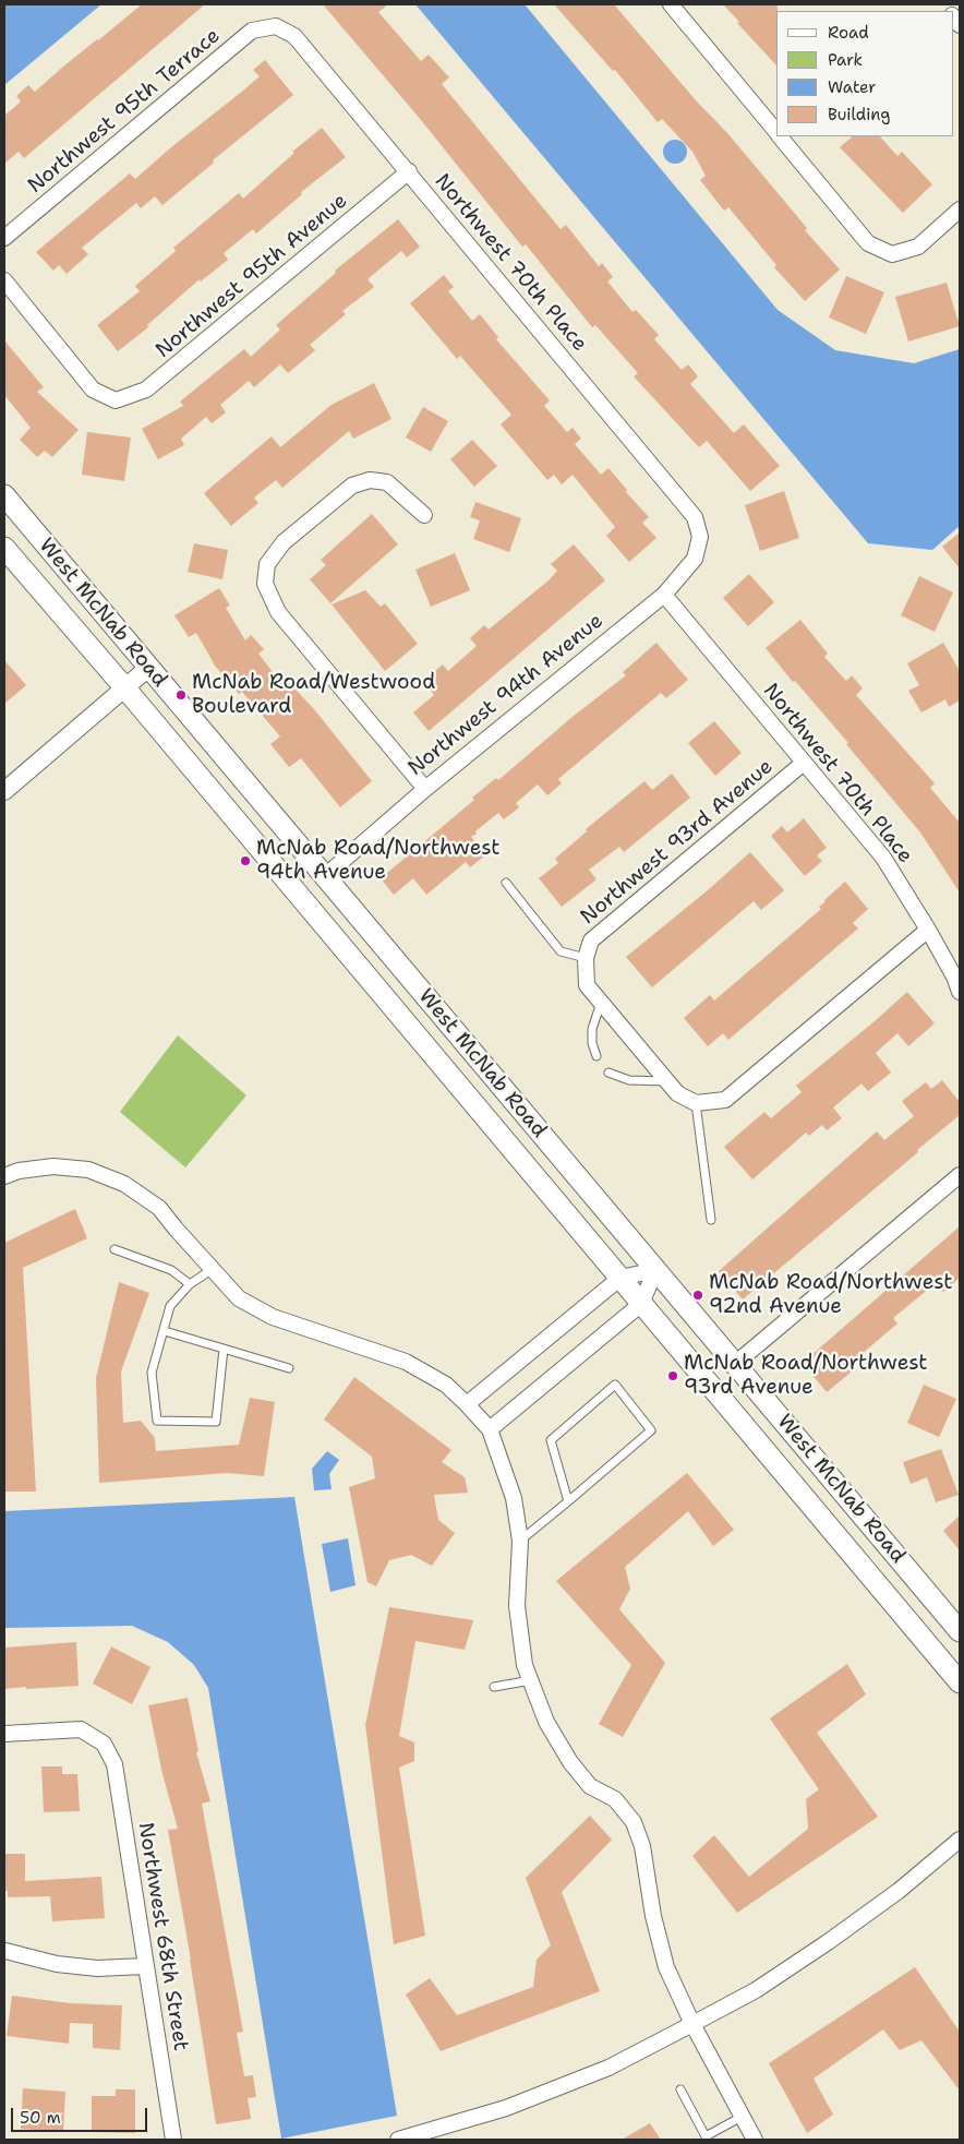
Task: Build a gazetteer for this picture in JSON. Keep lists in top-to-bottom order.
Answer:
{
  "streets": {
    "main road": ["West McNab Road"],
    "street": [
      "Northwest 95th Terrace",
      "Northwest 70th Place",
      "Northwest 95th Avenue",
      "Northwest 94th Avenue",
      "Northwest 93rd Avenue",
      "Northwest 68th Street"
    ]
  },
  "crossings": [
    ["Northwest 95th Terrace", "Northwest 70th Place"],
    ["Northwest 70th Place", "Northwest 95th Avenue"],
    ["Northwest 70th Place", "Northwest 94th Avenue"],
    ["Northwest 70th Place", "Northwest 93rd Avenue"],
    ["West McNab Road", "Northwest 94th Avenue"]
  ],
  "places": [
    "McNab Road/Westwood Boulevard",
    "McNab Road/Northwest 94th Avenue",
    "McNab Road/Northwest 92nd Avenue",
    "McNab Road/Northwest 93rd Avenue"
  ],
  "legend": [
    "Road",
    "Park",
    "Water",
    "Building"
  ],
  "scale_bar": "50 m"
}
